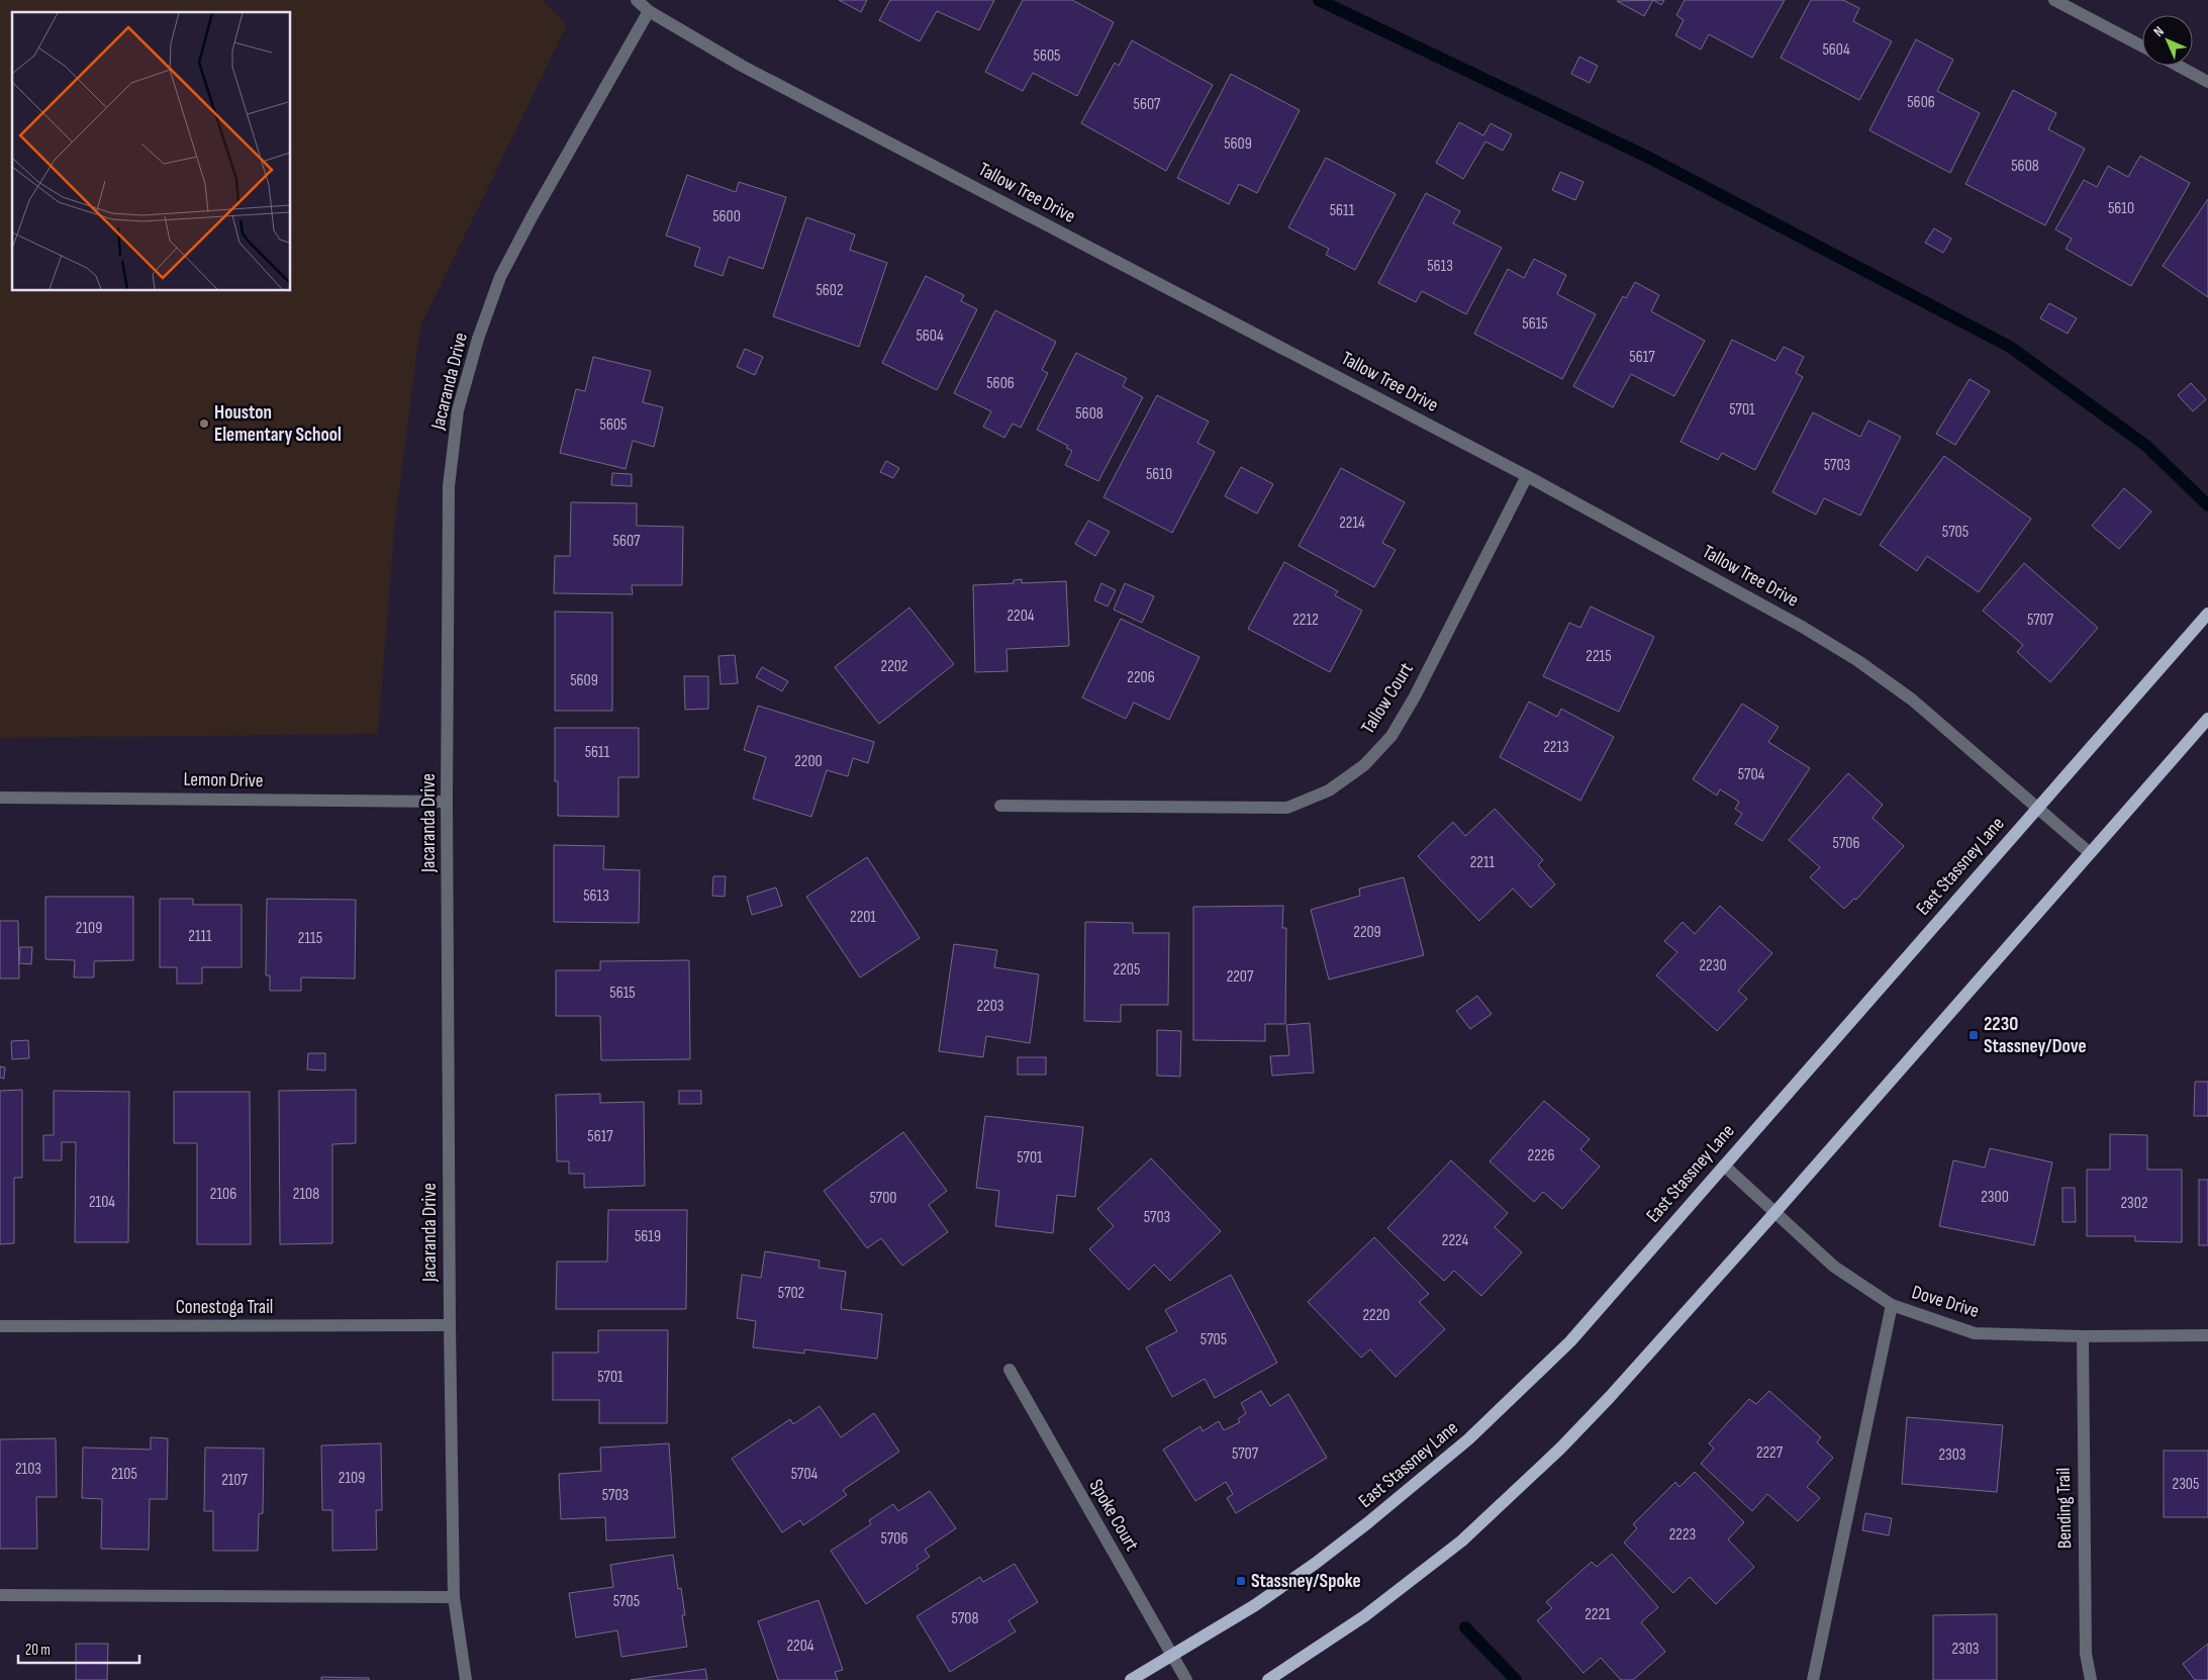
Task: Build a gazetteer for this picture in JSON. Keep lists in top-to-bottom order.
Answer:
{
  "streets": {
    "main road": ["East Stassney Lane"],
    "street": [
      "Tallow Tree Drive",
      "Jacaranda Drive",
      "Tallow Court",
      "Lemon Drive",
      "Dove Drive",
      "Conestoga Trail",
      "Bending Trail",
      "Spoke Court"
    ]
  },
  "crossings": [
    ["Tallow Tree Drive", "Jacaranda Drive"],
    ["Tallow Tree Drive", "Tallow Court"],
    ["Tallow Tree Drive", "East Stassney Lane"],
    ["Jacaranda Drive", "Lemon Drive"],
    ["Jacaranda Drive", "Conestoga Trail"],
    ["East Stassney Lane", "Dove Drive"],
    ["East Stassney Lane", "Spoke Court"],
    ["Dove Drive", "Bending Trail"]
  ],
  "places": {
    "other": ["Houston Elementary School"],
    "transit": ["2230 Stassney/Dove", "Stassney/Spoke"]
  },
  "house_numbers": [
    "5604",
    "5605",
    "5606",
    "5607",
    "5609",
    "5608",
    "5610",
    "5611",
    "5600",
    "5613",
    "5602",
    "5615",
    "5604",
    "5617",
    "5606",
    "5701",
    "5608",
    "5605",
    "5703",
    "5610",
    "2214",
    "5705",
    "5607",
    "2204",
    "2212",
    "5707",
    "2215",
    "2202",
    "2206",
    "5609",
    "2213",
    "5611",
    "2200",
    "5704",
    "5706",
    "2211",
    "5613",
    "2201",
    "2109",
    "2209",
    "2111",
    "2115",
    "2230",
    "2205",
    "2207",
    "5615",
    "2203",
    "5617",
    "2226",
    "5701",
    "2106",
    "2108",
    "2300",
    "5700",
    "2104",
    "2302",
    "5703",
    "5619",
    "2224",
    "5702",
    "2220",
    "5705",
    "5701",
    "2227",
    "5707",
    "2303",
    "2103",
    "2105",
    "5704",
    "2109",
    "2107",
    "2305",
    "5703",
    "2223",
    "5706",
    "5705",
    "2221",
    "5708",
    "2204",
    "2303"
  ],
  "scale_bar": "20 m",
  "north": "top left"
}
